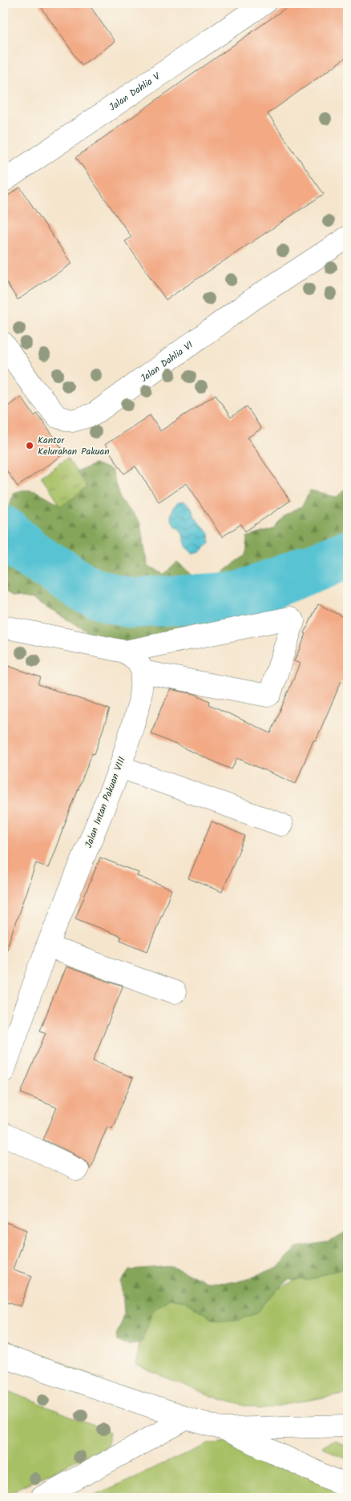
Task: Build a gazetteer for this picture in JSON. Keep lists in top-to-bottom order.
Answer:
{
  "streets": {
    "street": ["Jalan Dahlia V", "Jalan Dahlia VI", "Jalan Intan Pakuan VIII"]
  },
  "places": ["Kantor Kelurahan Pakuan"]
}
